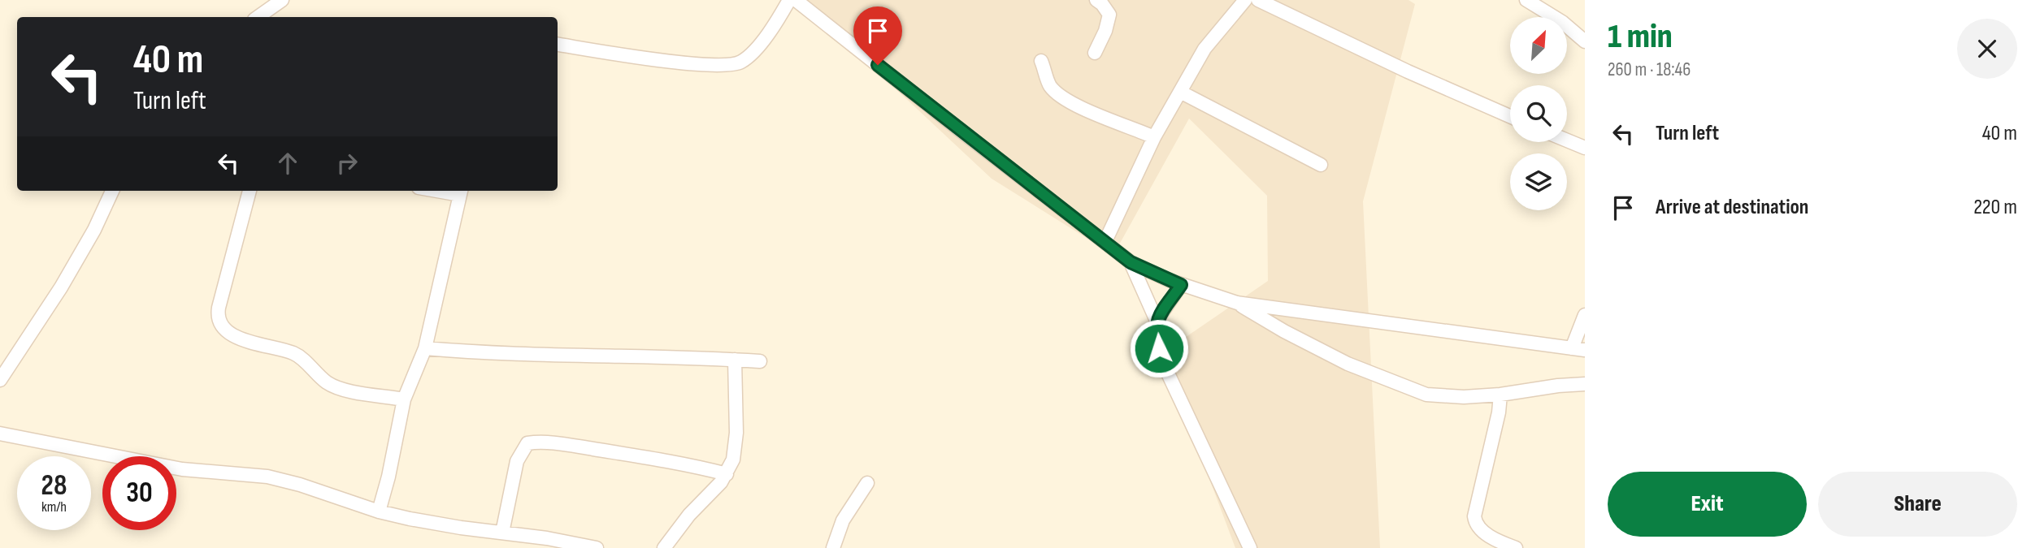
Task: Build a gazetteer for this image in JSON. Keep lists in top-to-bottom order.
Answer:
{
  "north": "top right",
  "page": {
    "heading": ["1 min", "260 m · 18:46"],
    "turn": ["40 m", "Turn left"],
    "list": [
      {
        "name": "Turn left",
        "value": "40 m"
      },
      {
        "name": "Arrive at destination",
        "value": "220 m"
      }
    ],
    "speed": "28 km/h",
    "limit": "30",
    "buttons": ["Exit", "Share"]
  }
}
